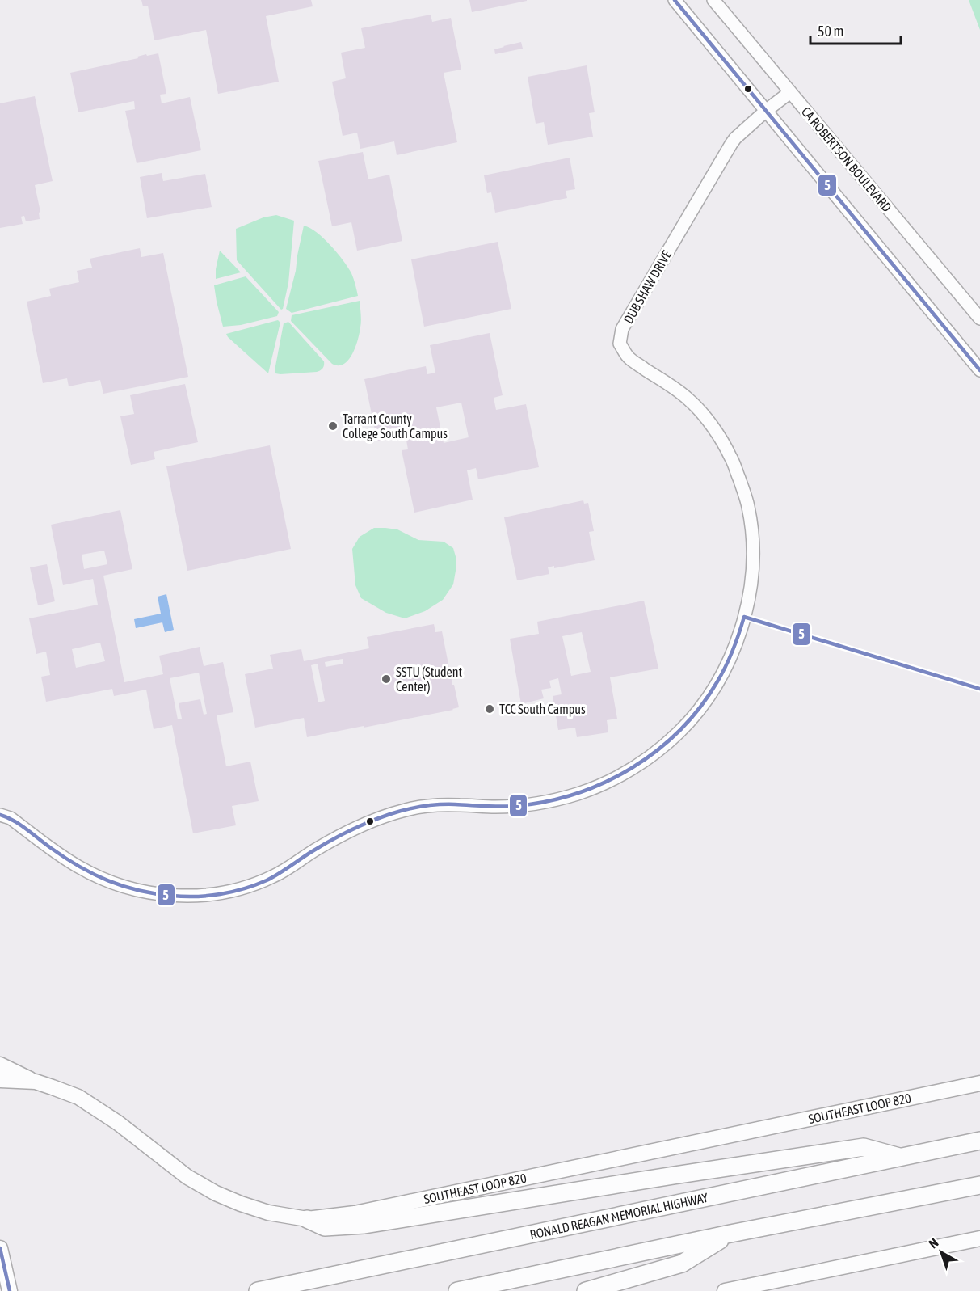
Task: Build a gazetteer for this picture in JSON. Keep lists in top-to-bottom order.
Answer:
{
  "streets": {
    "highway": ["RONALD REAGAN MEMORIAL HIGHWAY"],
    "main road": ["SOUTHEAST LOOP 820"],
    "street": ["CA ROBERTSON BOULEVARD", "DUB SHAW DRIVE"]
  },
  "crossings": [
    ["CA ROBERTSON BOULEVARD", "DUB SHAW DRIVE"]
  ],
  "places": ["Tarrant County College South Campus", "SSTU (Student Center)", "TCC South Campus"],
  "lines": ["transit line 5"],
  "scale_bar": "50 m",
  "north": "top left"
}
